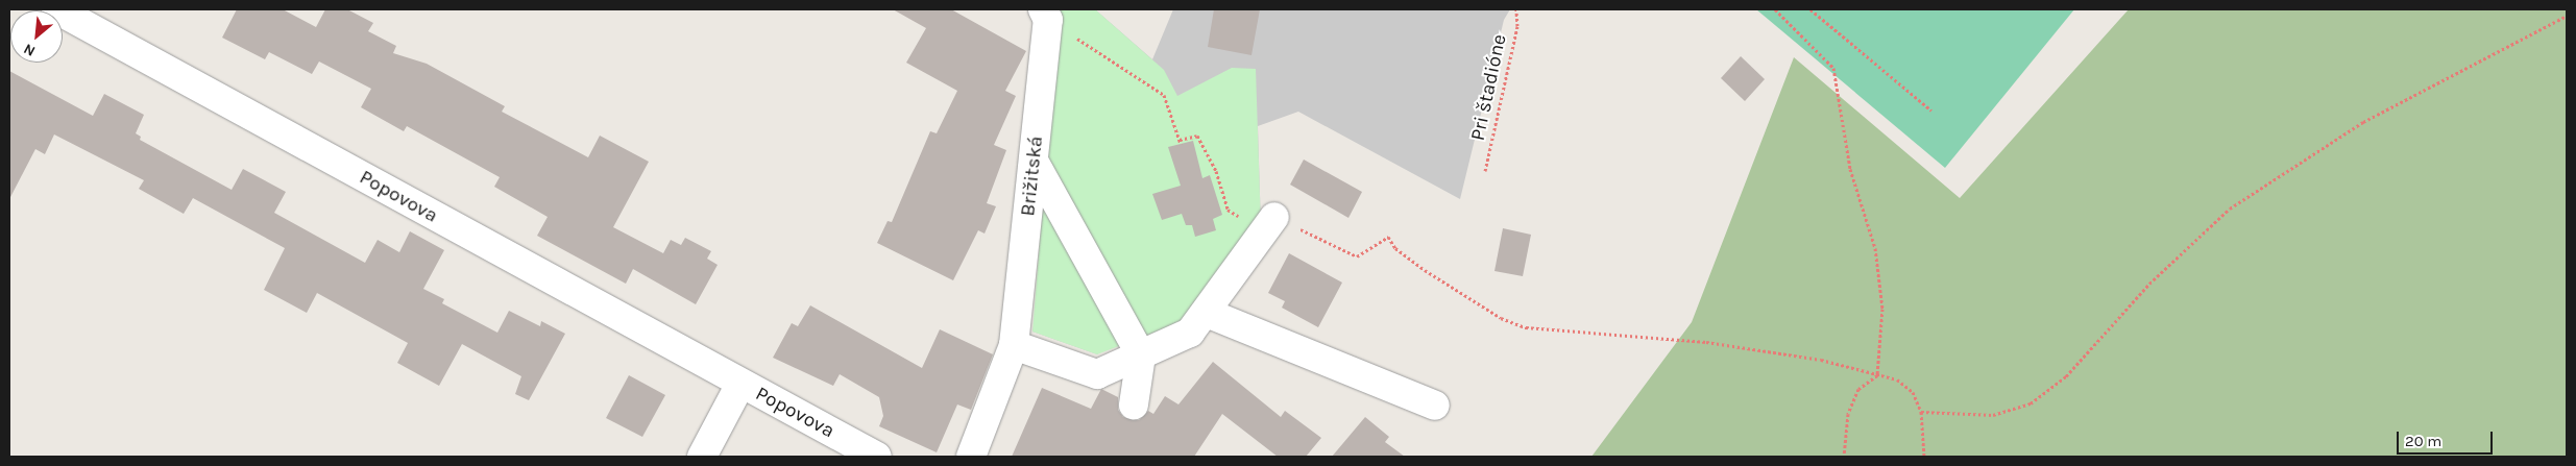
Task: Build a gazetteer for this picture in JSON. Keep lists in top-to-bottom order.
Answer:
{
  "streets": {
    "street": ["Brižitská", "Popovova"],
    "path": ["Pri štadióne"]
  },
  "scale_bar": "20 m",
  "north": "bottom left"
}
